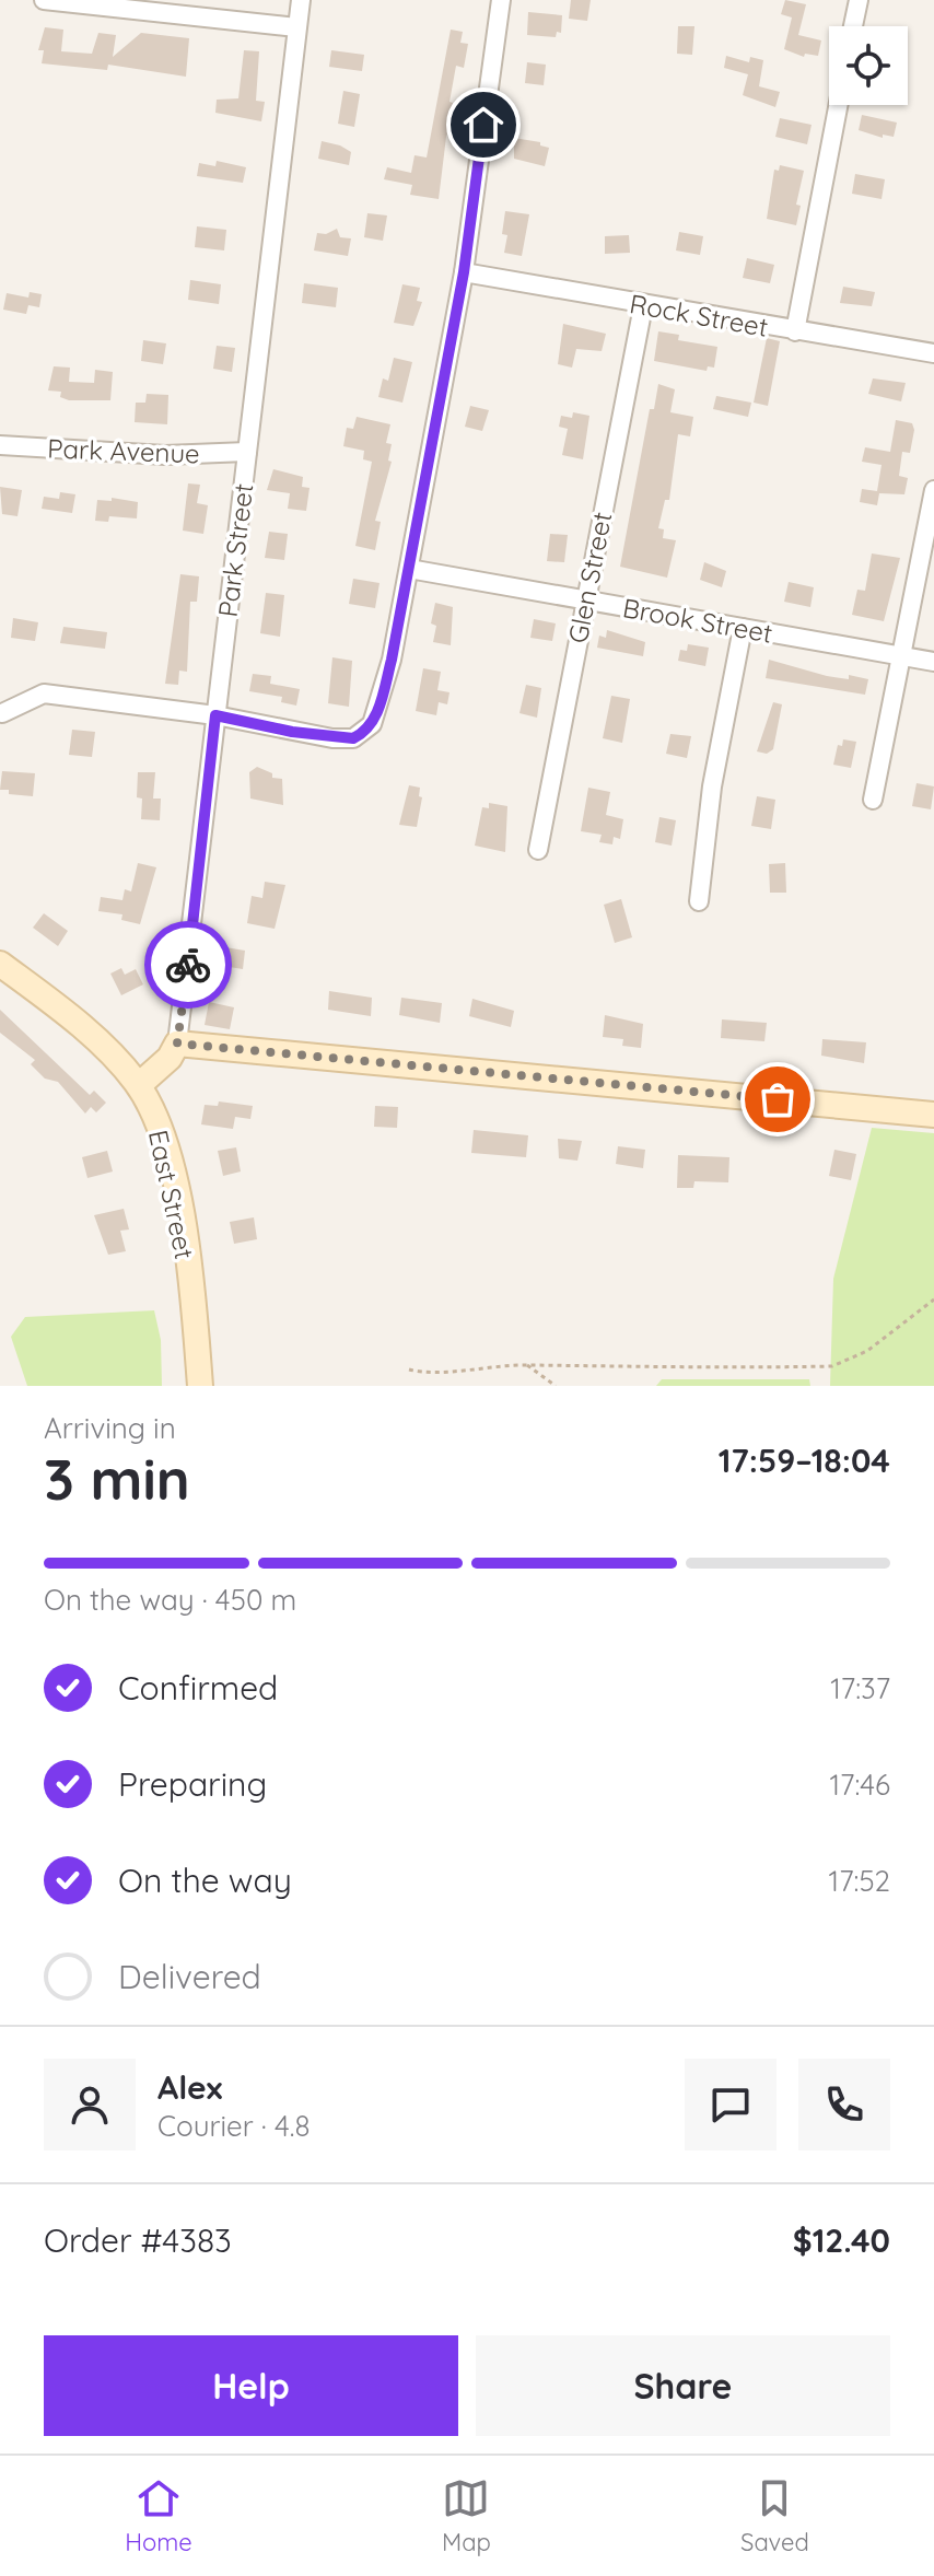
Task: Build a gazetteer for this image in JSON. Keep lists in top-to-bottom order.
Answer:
{
  "streets": {
    "main road": ["East Street"],
    "street": [
      "Rock Street",
      "Park Avenue",
      "Park Street",
      "Glen Street",
      "Brook Street"
    ]
  },
  "crossings": [
    ["Rock Street", "Glen Street"],
    ["Park Avenue", "Park Street"],
    ["Glen Street", "Brook Street"]
  ],
  "page": {
    "heading": ["3 min", "Arriving in", "17:59–18:04"],
    "panel": [
      "Alex",
      "Courier · 4.8",
      "Order #4383",
      "$12.40"
    ],
    "bar": "On the way · 450 m",
    "list": [
      ["Confirmed", "17:37"],
      ["Preparing", "17:46"],
      ["On the way", "17:52"],
      "Delivered"
    ],
    "buttons": ["Help", "Share"],
    "tabs": ["Home", "Map", "Saved"]
  }
}
